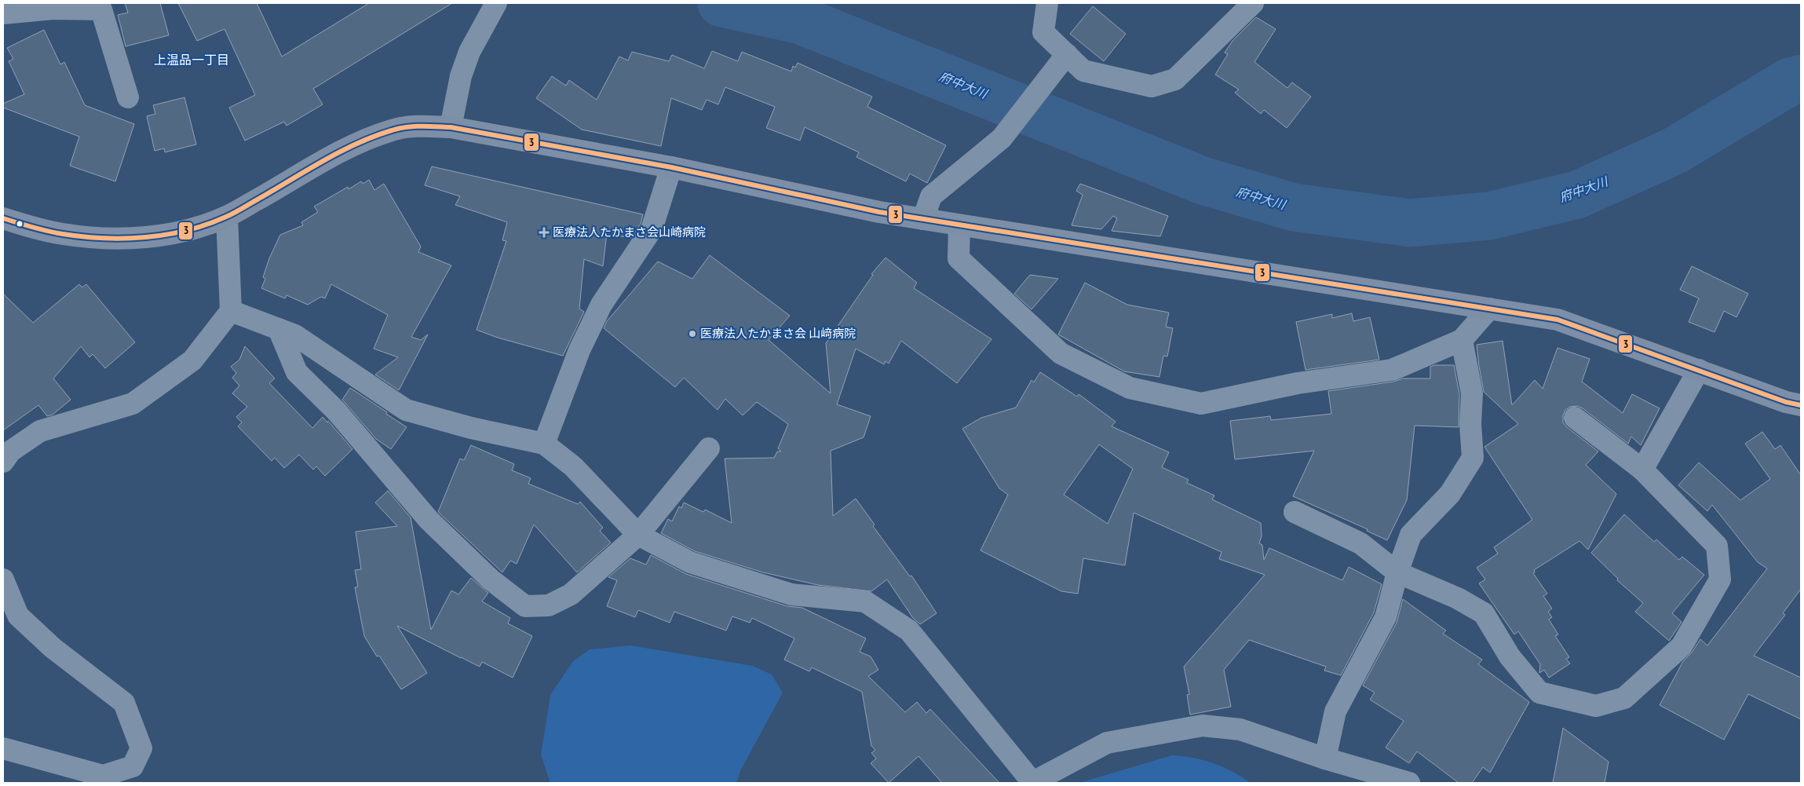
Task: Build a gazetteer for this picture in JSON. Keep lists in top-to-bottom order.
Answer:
{
  "districts": ["上温品一丁目"],
  "water": ["府中大川"],
  "places": {
    "health": ["医療法人たかまさ会山崎病院"],
    "other": ["医療法人たかまさ会 山﨑病院"]
  },
  "lines": ["transit line 3"]
}
